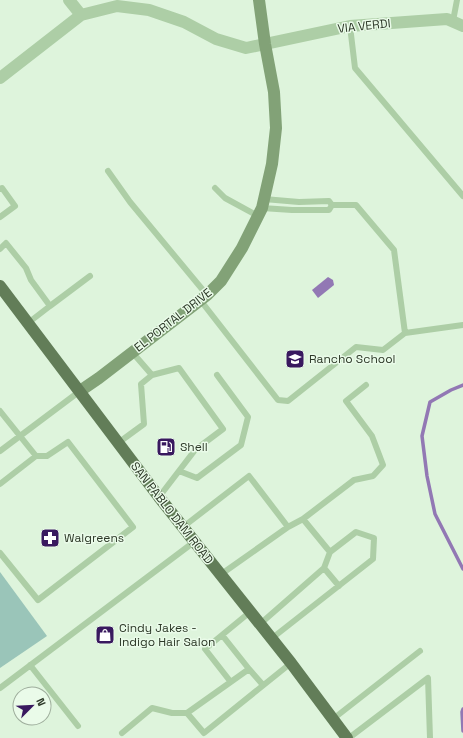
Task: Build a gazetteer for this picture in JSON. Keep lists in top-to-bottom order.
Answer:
{
  "streets": {
    "main road": ["EL PORTAL DRIVE", "SAN PABLO DAM ROAD"],
    "street": ["VIA VERDI"]
  },
  "crossings": [
    ["VIA VERDI", "EL PORTAL DRIVE"],
    ["EL PORTAL DRIVE", "SAN PABLO DAM ROAD"]
  ],
  "places": {
    "school or university": ["Rancho School"],
    "fuel station": ["Shell"],
    "pharmacy": ["Walgreens"],
    "shop": ["Cindy Jakes - Indigo Hair Salon"]
  },
  "north": "top right"
}
